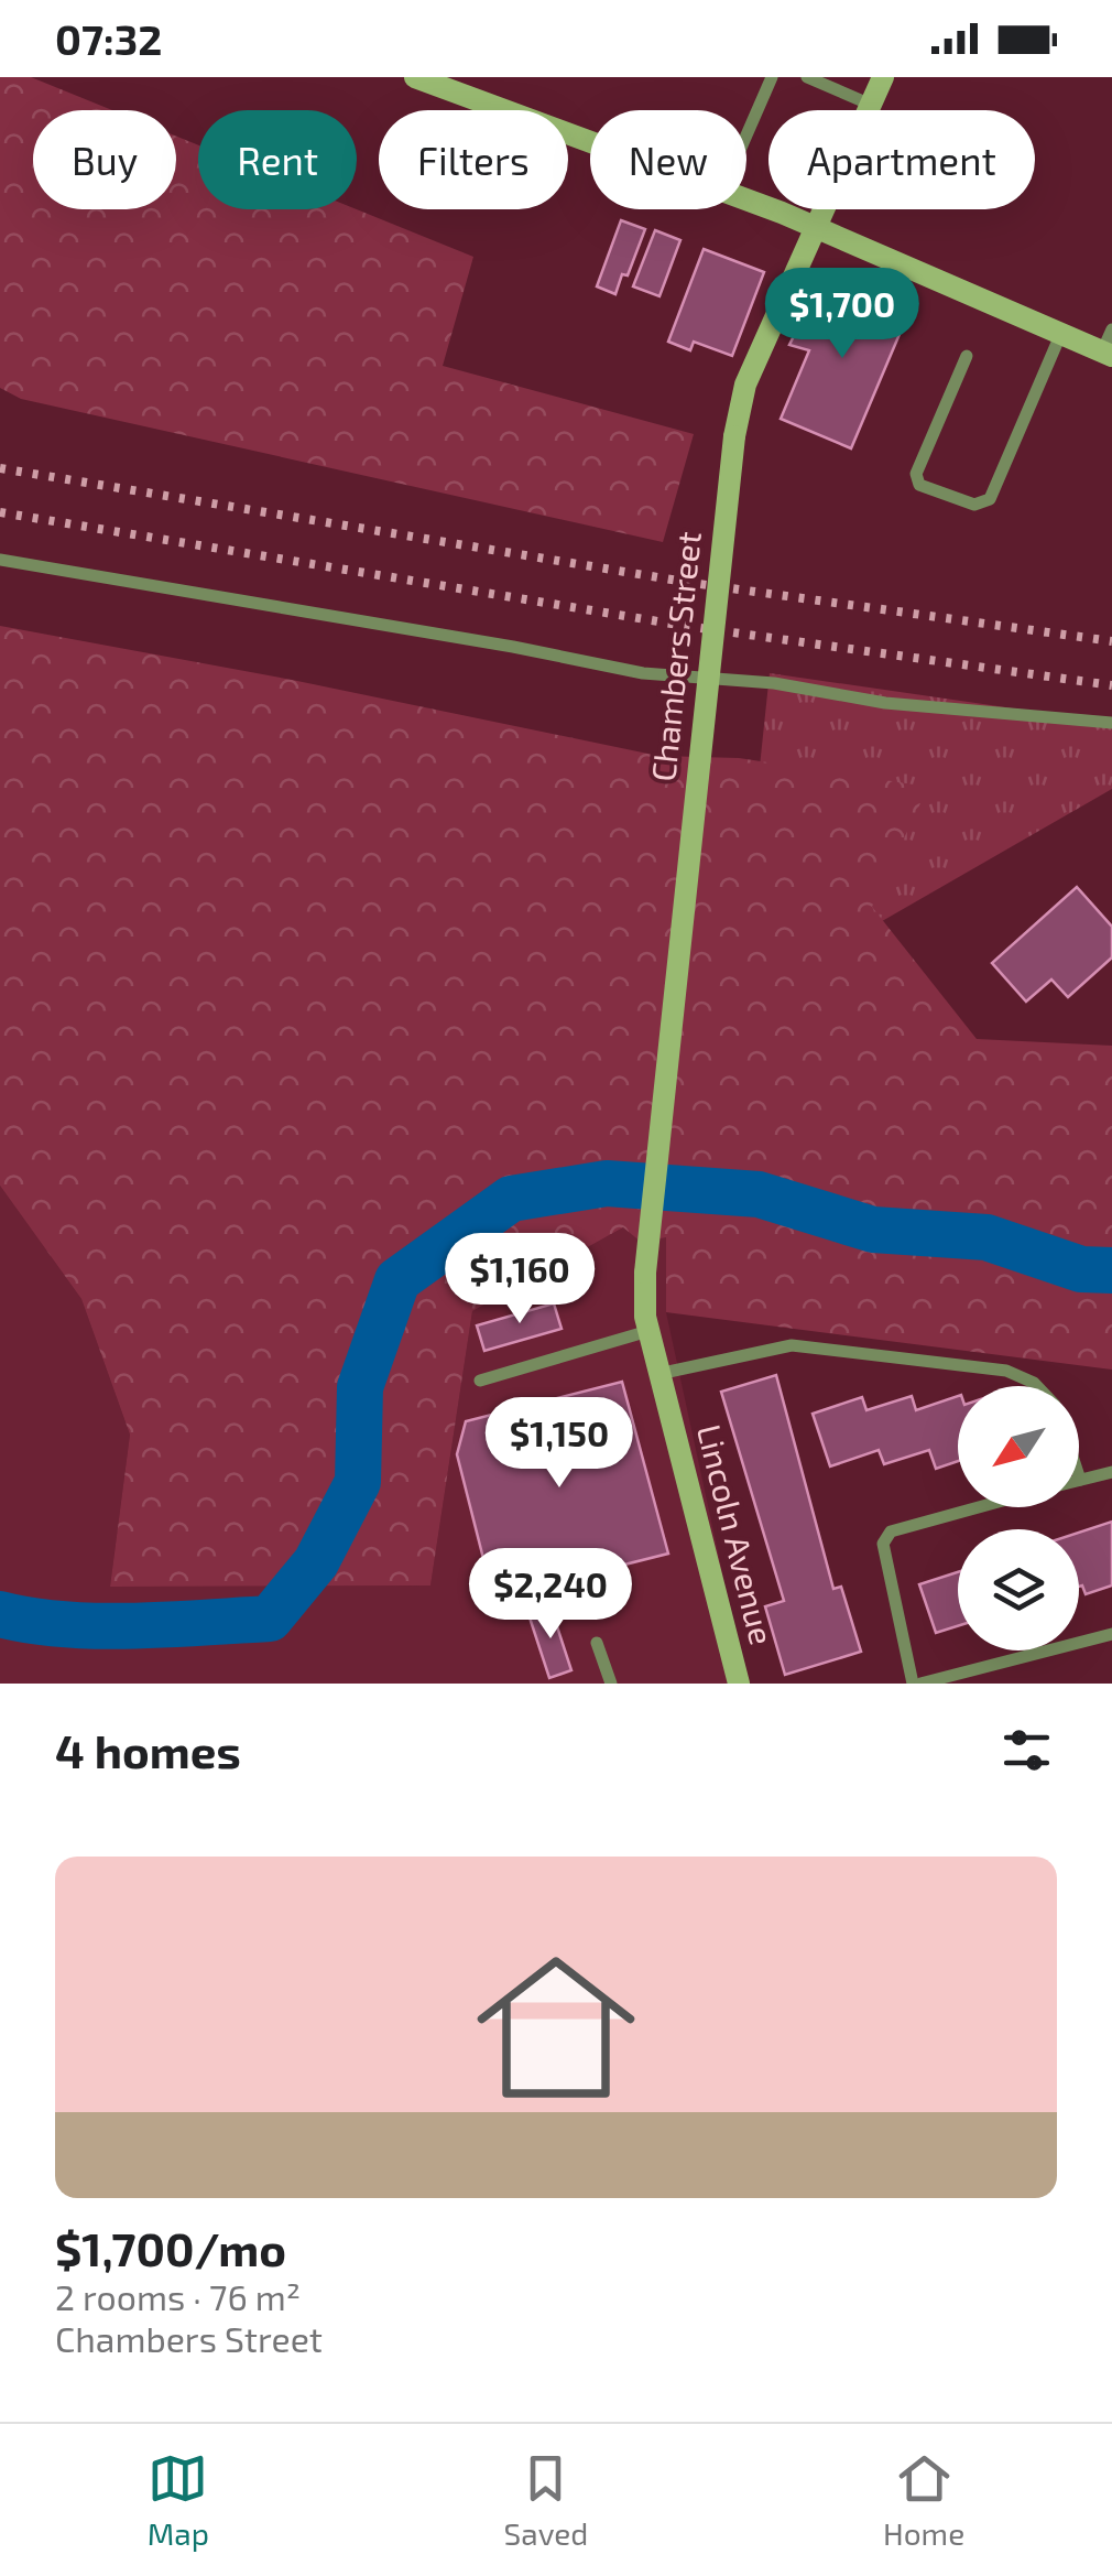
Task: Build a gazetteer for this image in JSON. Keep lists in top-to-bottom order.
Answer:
{
  "streets": {
    "street": ["Chambers Street", "Lincoln Avenue"]
  },
  "crossings": [
    ["Chambers Street", "Lincoln Avenue"]
  ],
  "north": "bottom left",
  "page": {
    "status": "07:32",
    "chip": [
      "Buy",
      "Rent",
      "Filters",
      "New",
      "Apartment"
    ],
    "price": [
      "$1,700",
      "$1,160",
      "$1,150",
      "$2,240"
    ],
    "heading": "4 homes",
    "list": [
      {
        "name": "$1,700/mo",
        "note": "2 rooms · 76 m² · Chambers Street"
      }
    ],
    "tabs": ["Map", "Saved", "Home"]
  }
}
